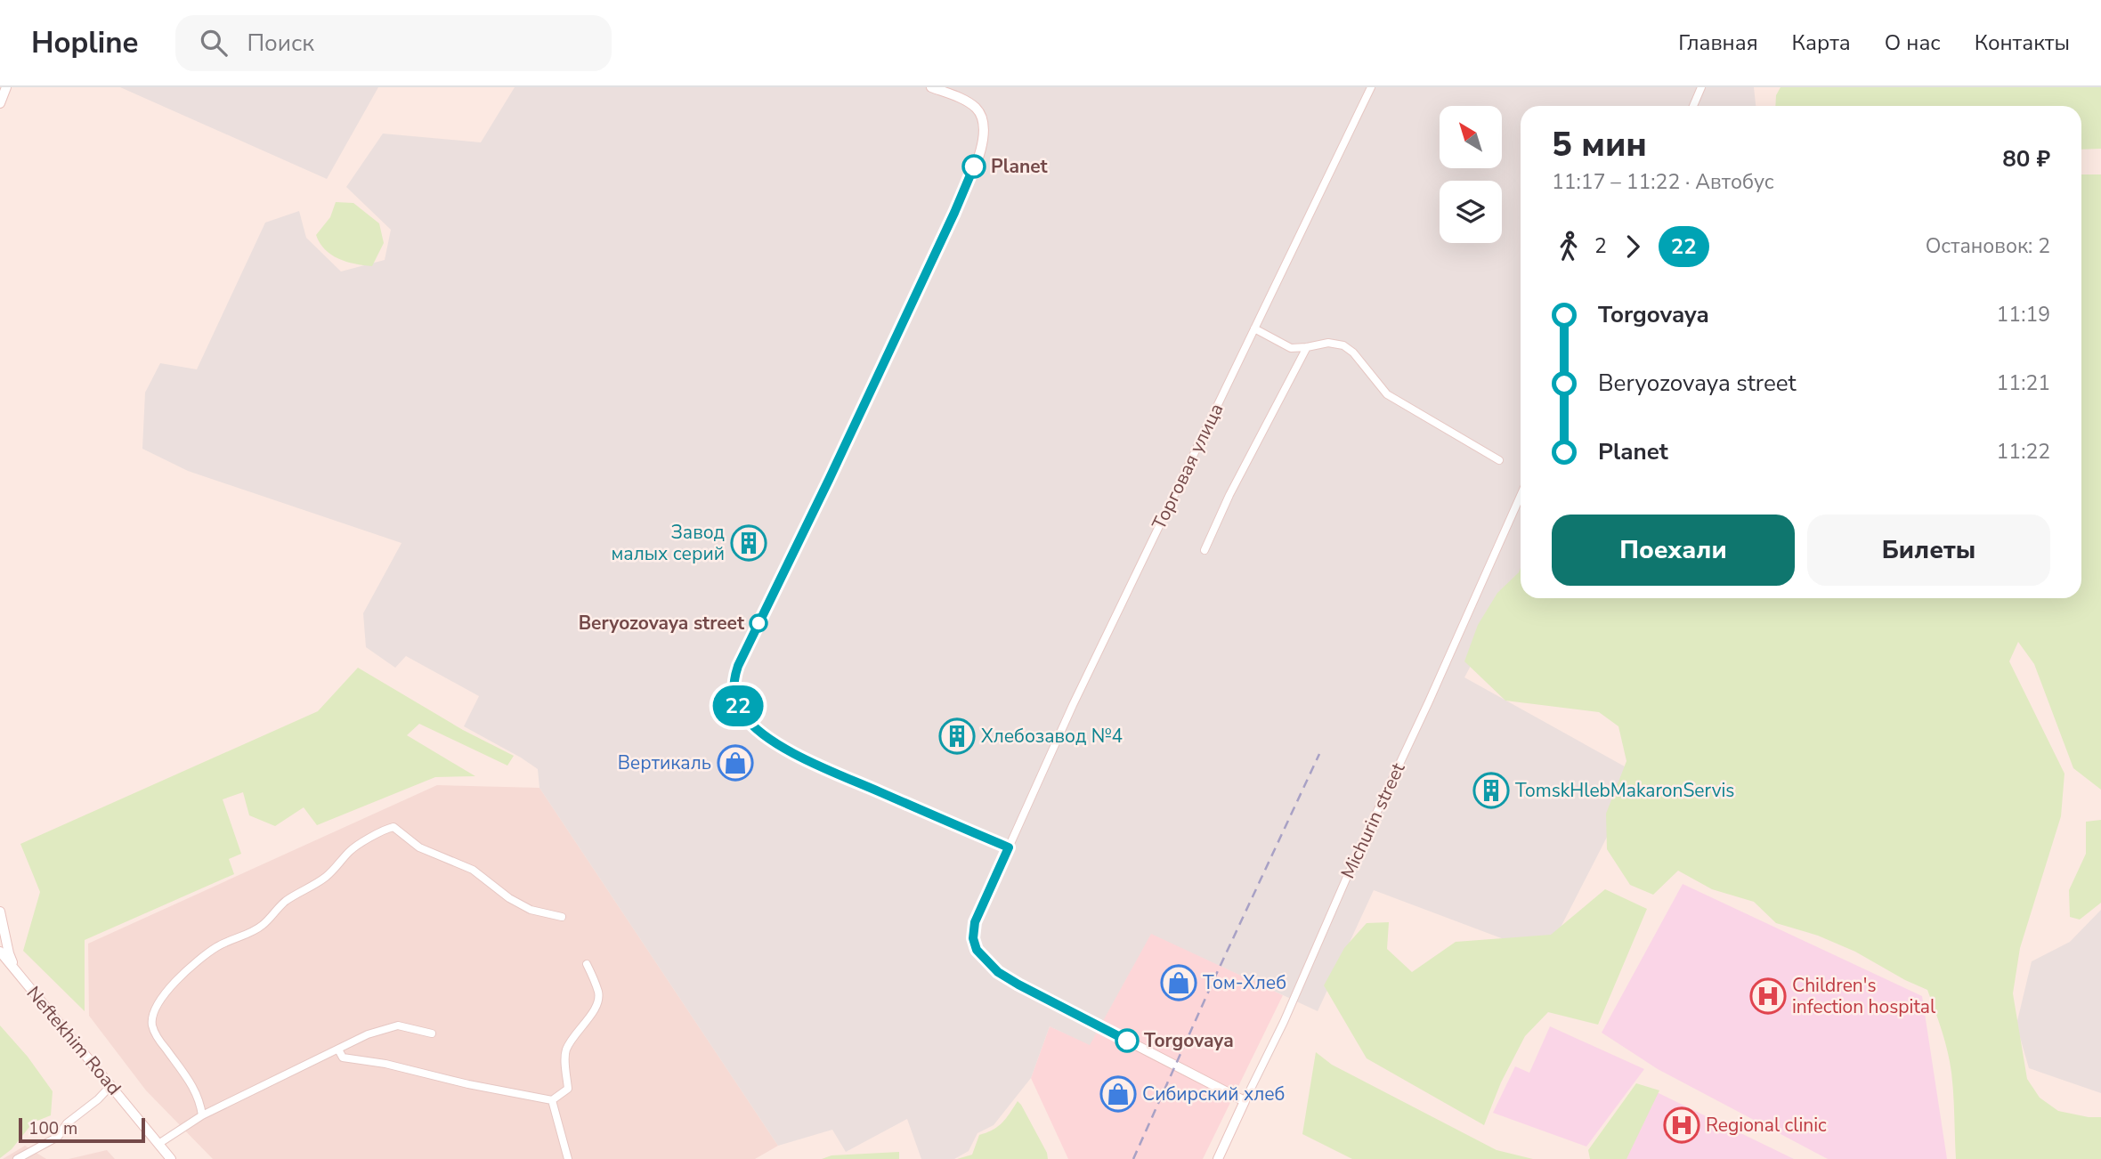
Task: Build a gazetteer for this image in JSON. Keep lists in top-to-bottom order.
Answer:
{
  "streets": {
    "street": ["Торговая улица", "Michurin street", "Neftekhim Road"]
  },
  "places": {
    "other": ["Planet", "Beryozovaya street", "Torgovaya"],
    "building": ["Завод малых серий", "Хлебозавод №4", "TomskHlebMakaronServis"],
    "shop": ["Вертикаль", "Том-Хлеб", "Сибирский хлеб"],
    "hospital": ["Children's infection hospital", "Regional clinic"]
  },
  "lines": ["bus line 22"],
  "scale_bar": "100 m",
  "north": "top left",
  "page": {
    "header": "Hopline",
    "search": "Поиск",
    "nav": [
      "Главная",
      "Карта",
      "О нас",
      "Контакты"
    ],
    "on_map": "22",
    "heading": ["5 мин", "11:17 – 11:22 · Автобус", "80 ₽"],
    "legs": ["2", "22", "Остановок: 2"],
    "list": [
      {
        "name": "Torgovaya",
        "value": "11:19"
      },
      {
        "name": "Beryozovaya street",
        "value": "11:21"
      },
      {
        "name": "Planet",
        "value": "11:22"
      }
    ],
    "buttons": ["Поехали", "Билеты"],
    "scale": "100 m"
  }
}
